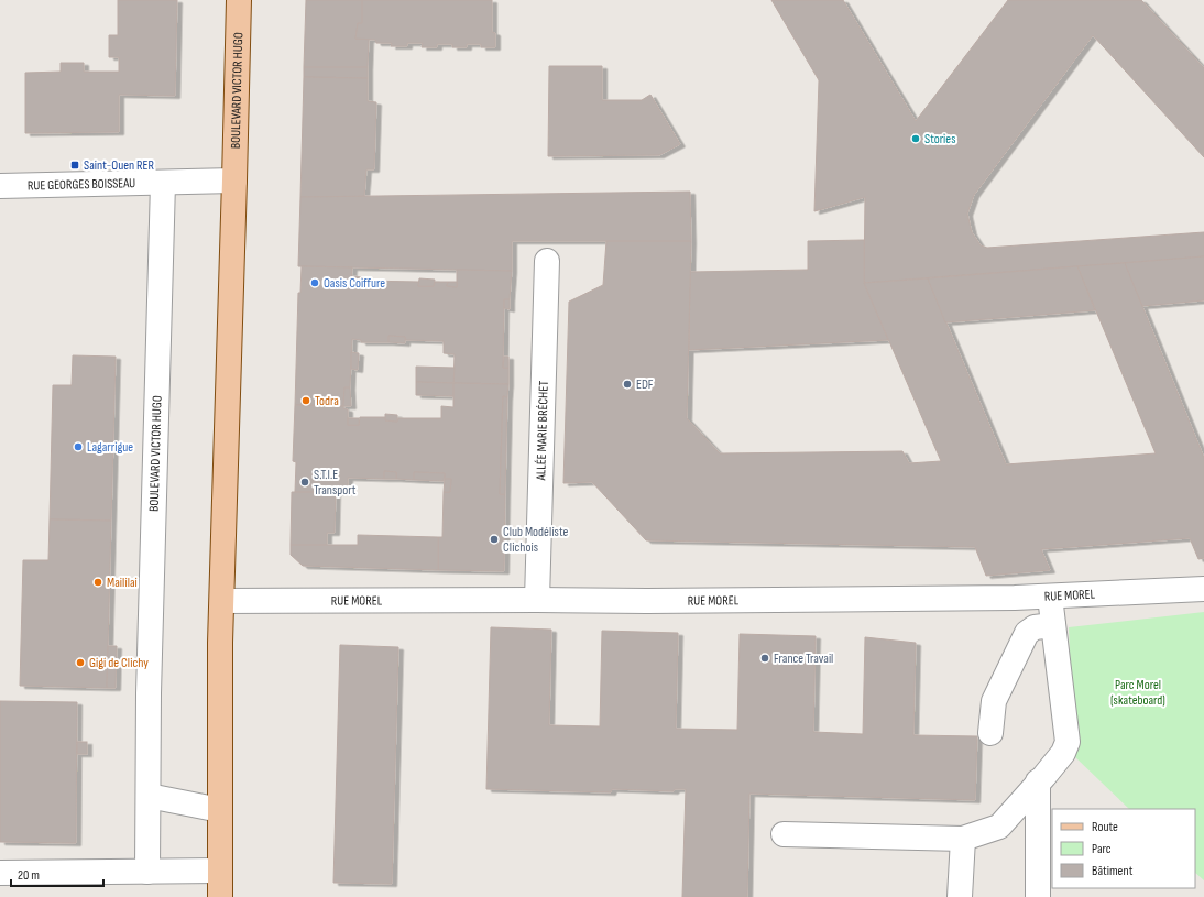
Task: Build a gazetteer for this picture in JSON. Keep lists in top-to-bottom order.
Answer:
{
  "streets": {
    "main road": ["BOULEVARD VICTOR HUGO"],
    "street": ["RUE GEORGES BOISSEAU", "ALLÉE MARIE BRÉCHET", "RUE MOREL"]
  },
  "crossings": [
    ["BOULEVARD VICTOR HUGO", "RUE GEORGES BOISSEAU"],
    ["BOULEVARD VICTOR HUGO", "RUE MOREL"],
    ["ALLÉE MARIE BRÉCHET", "RUE MOREL"]
  ],
  "parks": ["Parc Morel (skateboard)"],
  "places": {
    "other": [
      "Stories",
      "Oasis Coiffure",
      "EDF",
      "Todra",
      "Lagarrigue",
      "S.T.I.E Transport",
      "Club Modéliste Clichois",
      "Maililai",
      "France Travail",
      "Gigi de Clichy"
    ],
    "transit": ["Saint-Ouen RER"]
  },
  "legend": ["Route", "Parc", "Bâtiment"],
  "scale_bar": "20 m"
}
